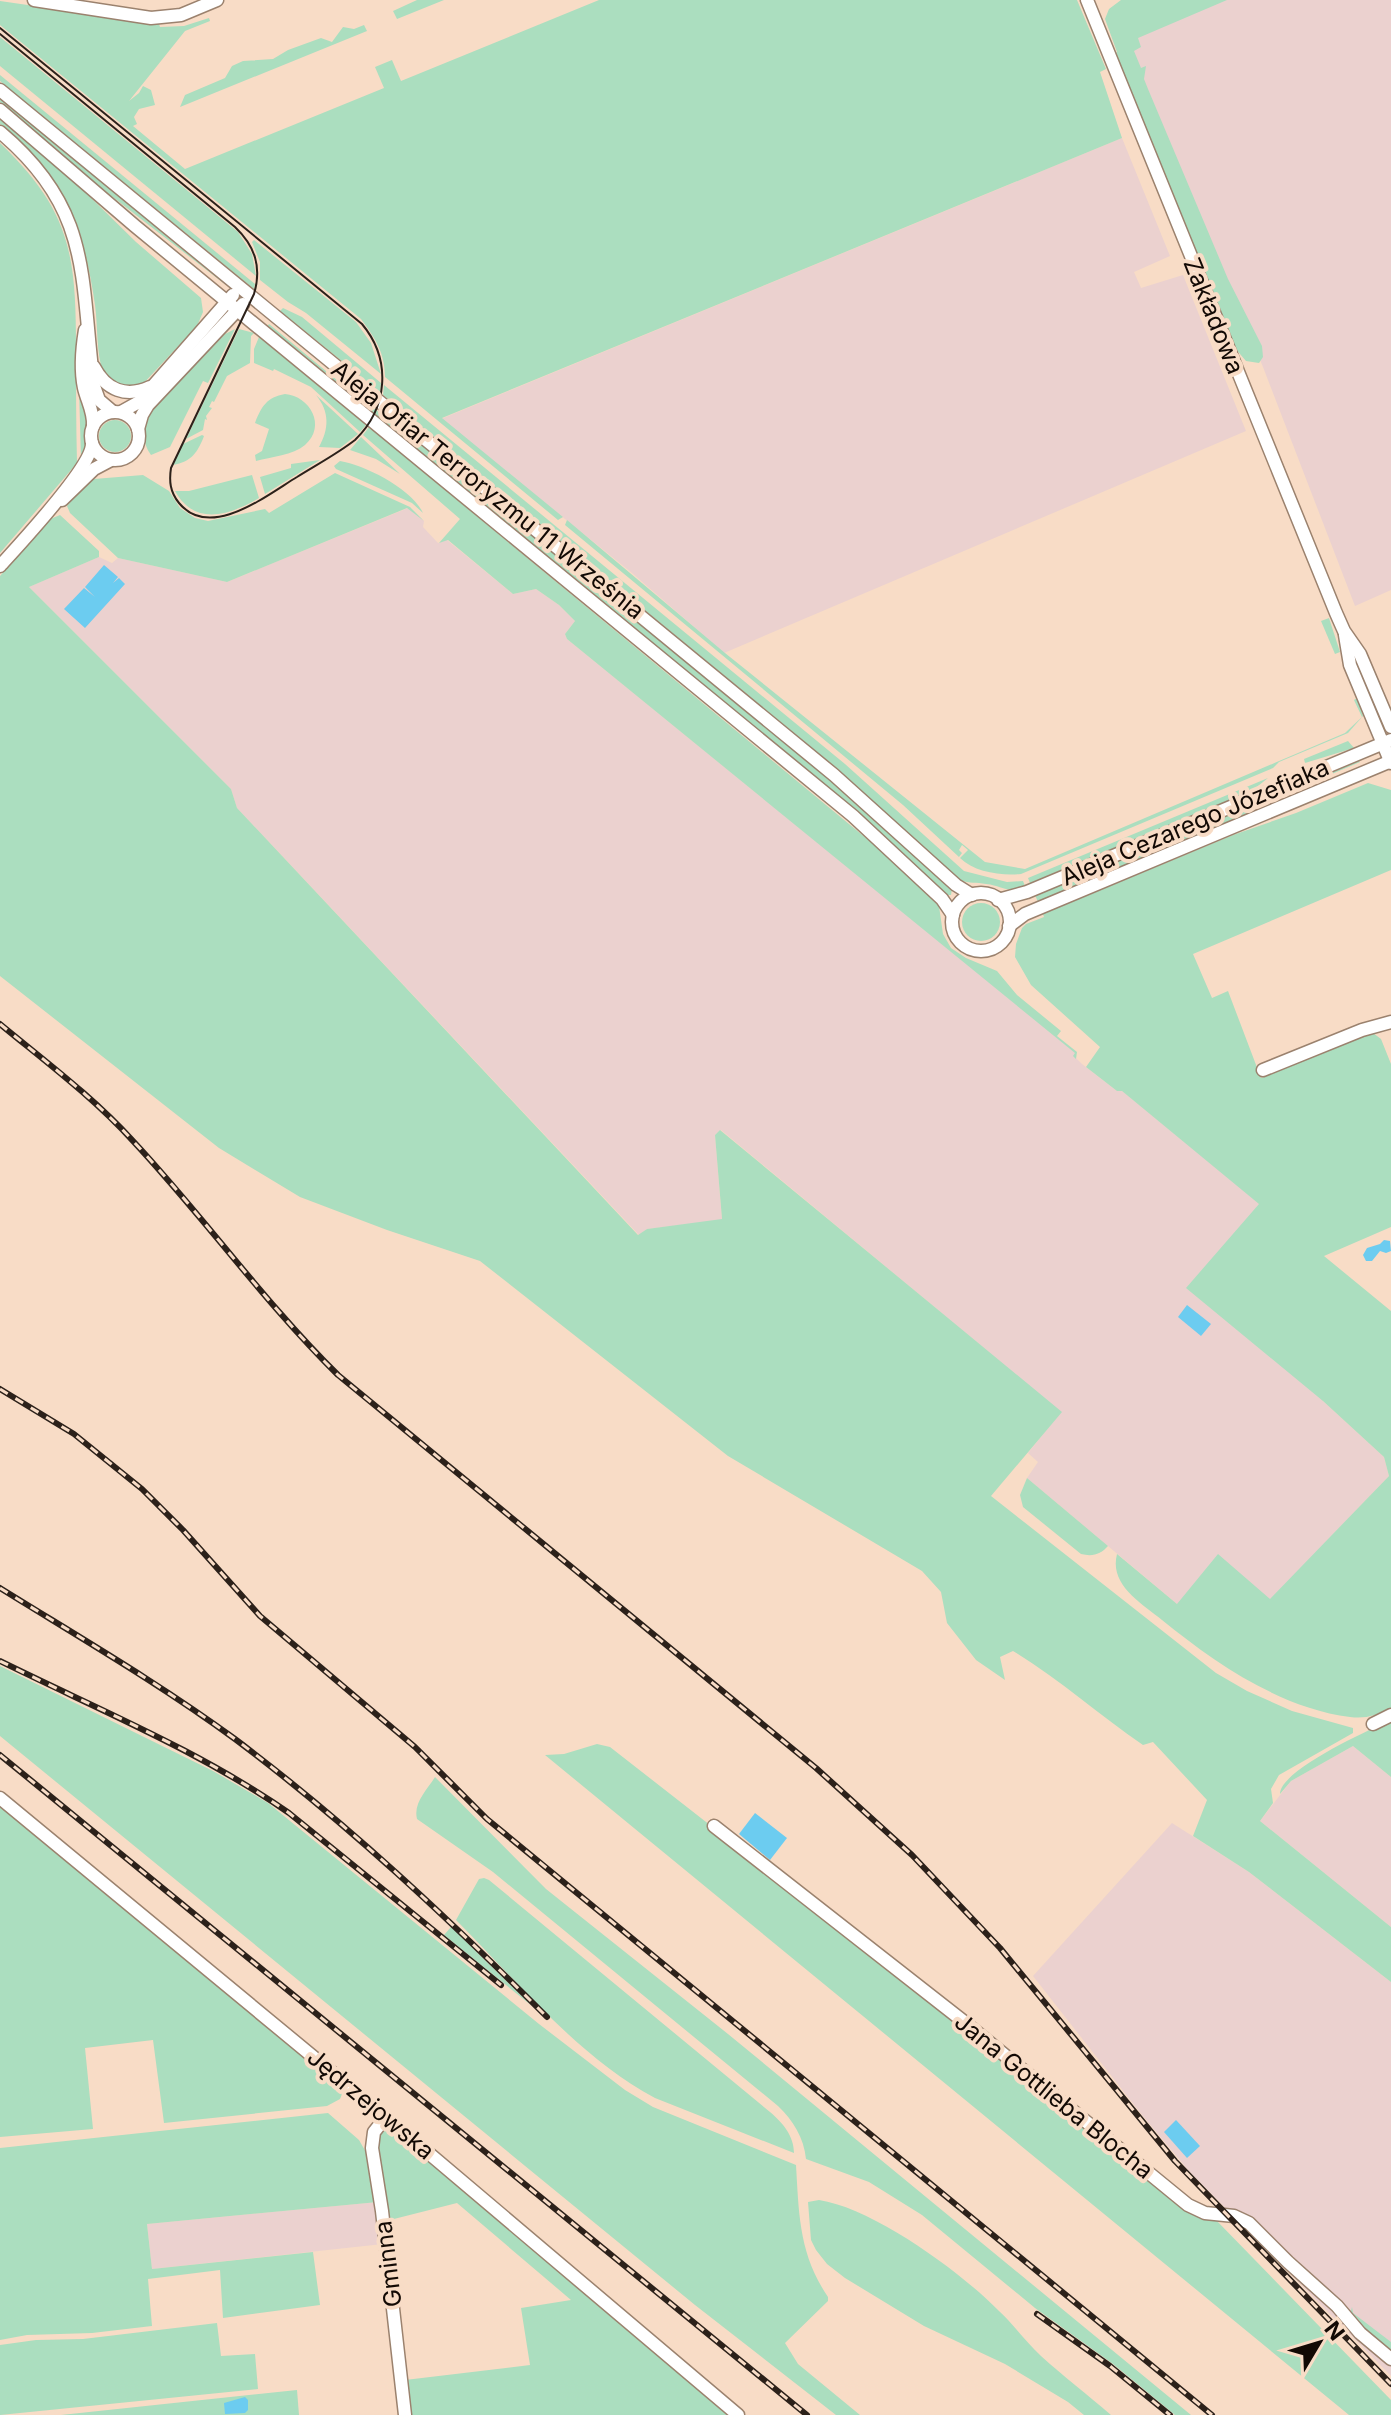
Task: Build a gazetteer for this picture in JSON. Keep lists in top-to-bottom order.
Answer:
{
  "streets": {
    "street": [
      "Zakładowa",
      "Aleja Ofiar Terroryzmu 11 Września",
      "Aleja Cezarego Józefiaka",
      "Jana Gottlieba Blocha",
      "Jędrzejowska",
      "Gminna"
    ]
  },
  "crossings": [
    ["Zakładowa", "Aleja Cezarego Józefiaka"],
    ["Aleja Ofiar Terroryzmu 11 Września", "Aleja Cezarego Józefiaka"],
    ["Jędrzejowska", "Gminna"]
  ],
  "north": "top right"
}
